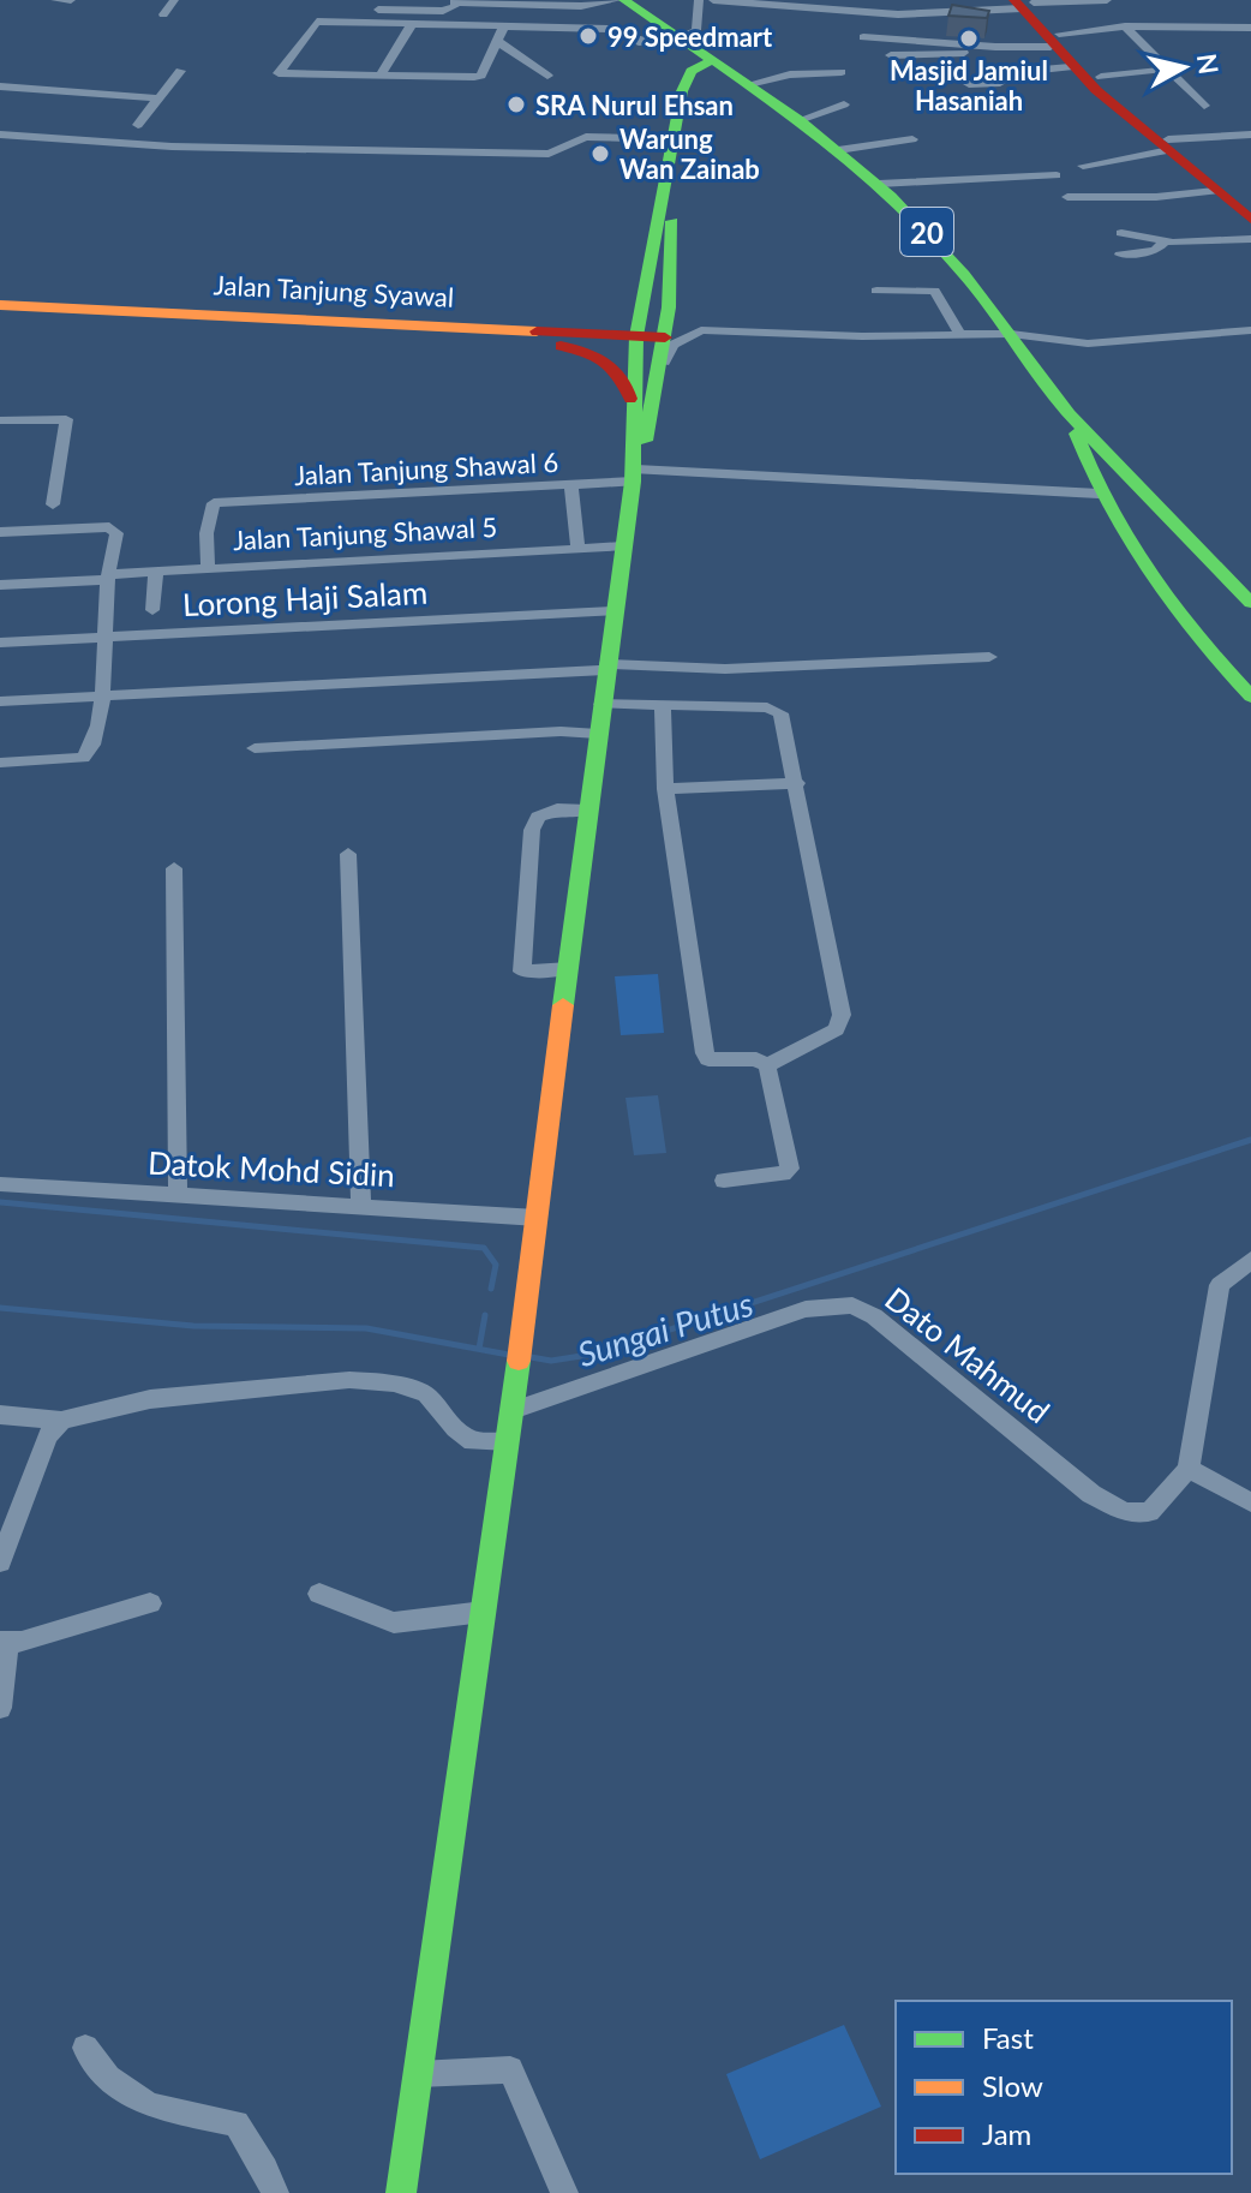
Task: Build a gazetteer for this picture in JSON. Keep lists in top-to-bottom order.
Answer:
{
  "streets": {
    "main road": ["20", "Jalan Tanjung Syawal"],
    "street": [
      "Jalan Tanjung Shawal 6",
      "Jalan Tanjung Shawal 5",
      "Lorong Haji Salam",
      "Datok Mohd Sidin",
      "Dato Mahmud"
    ]
  },
  "crossings": [
    ["20", "Jalan Tanjung Shawal 6"],
    ["Jalan Tanjung Shawal 6", "Jalan Tanjung Shawal 5"]
  ],
  "water": ["Sungai Putus"],
  "places": [
    "99 Speedmart",
    "Masjid Jamiul Hasaniah",
    "SRA Nurul Ehsan",
    "Warung Wan Zainab"
  ],
  "legend": ["Fast", "Slow", "Jam"],
  "north": "right"
}
